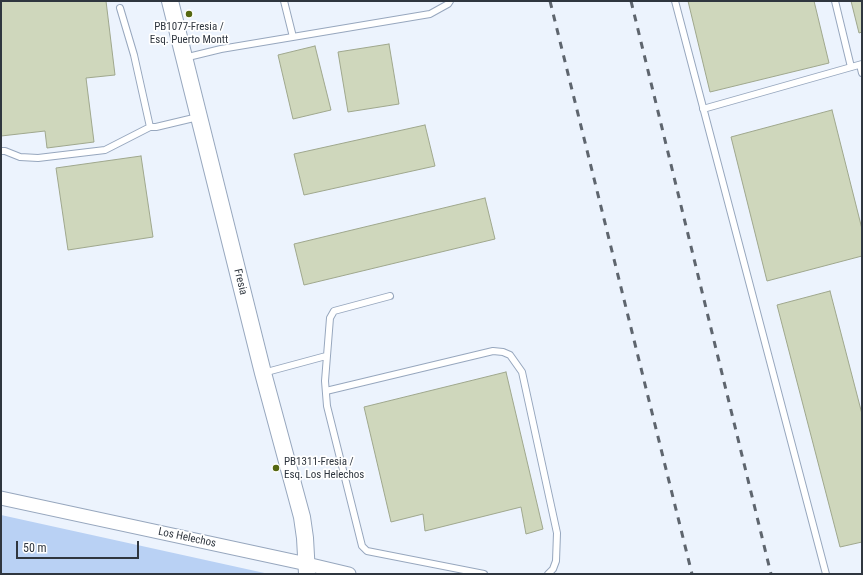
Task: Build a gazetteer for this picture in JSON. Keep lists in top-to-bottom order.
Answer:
{
  "streets": {
    "street": ["Fresia", "Los Helechos"]
  },
  "crossings": [
    ["Fresia", "Los Helechos"]
  ],
  "places": ["PB1077-Fresia / Esq. Puerto Montt", "PB1311-Fresia / Esq. Los Helechos"],
  "scale_bar": "50 m"
}
